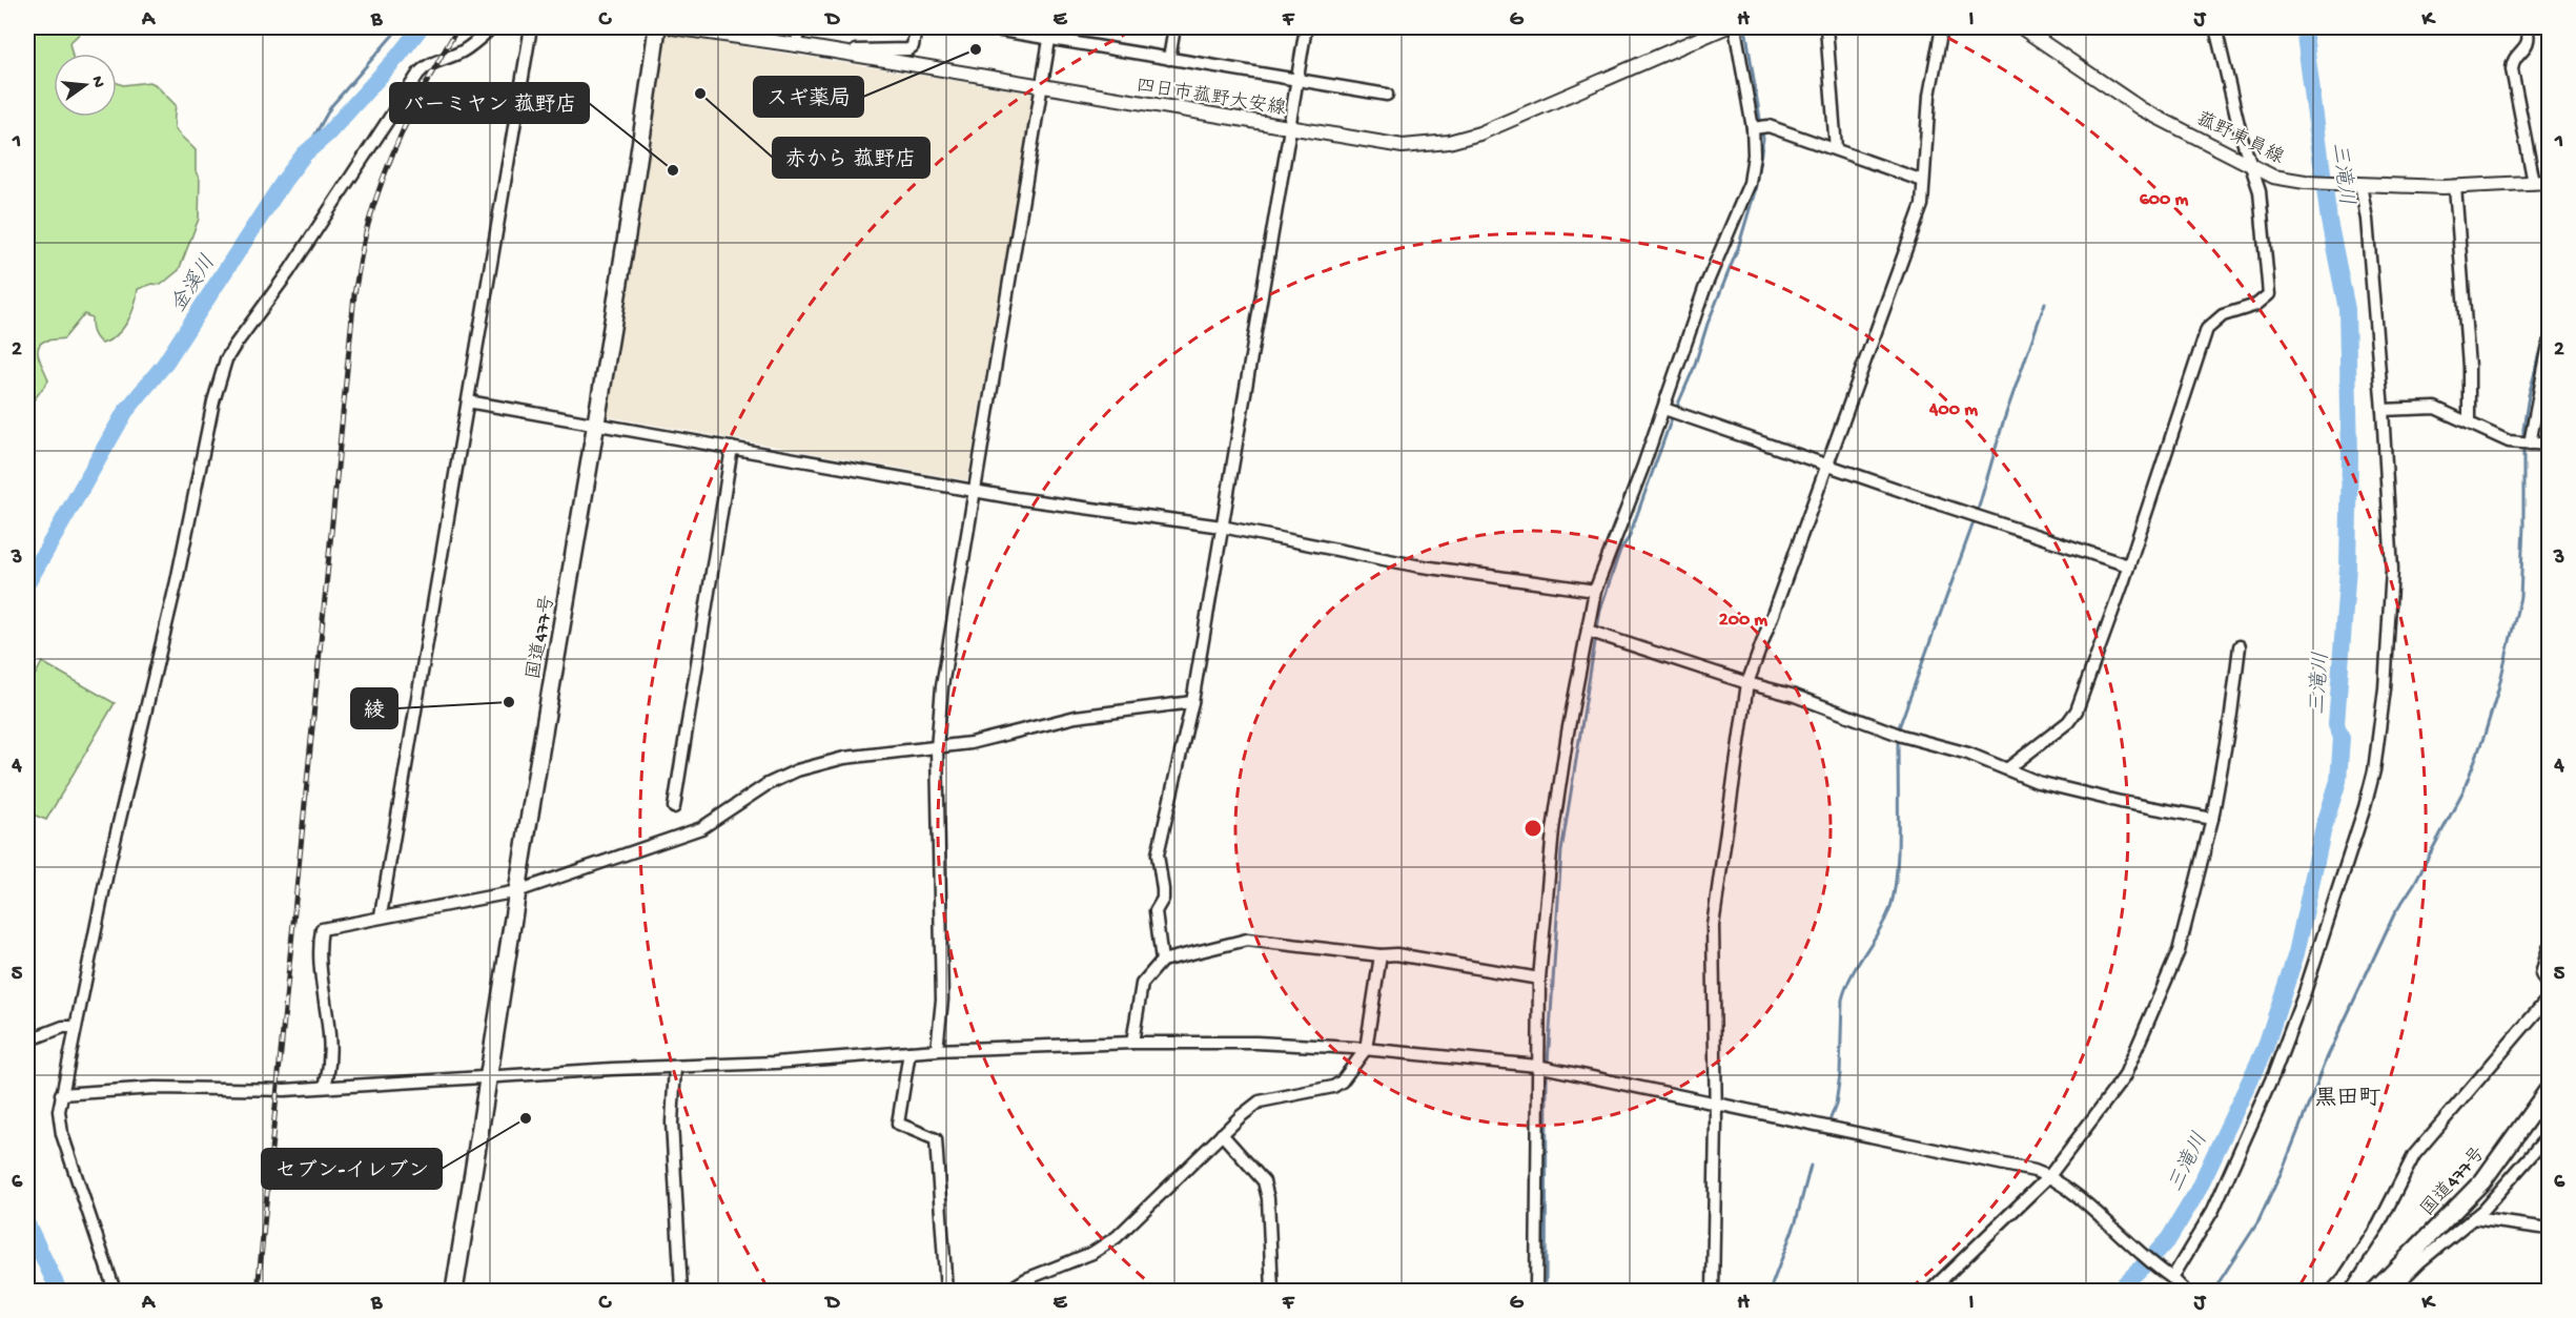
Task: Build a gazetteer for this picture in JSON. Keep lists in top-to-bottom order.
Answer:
{
  "streets": {
    "highway": ["国道477号"],
    "main road": ["四日市菰野大安線", "菰野東員線"]
  },
  "districts": ["黒田町"],
  "water": ["三滝川", "金溪川"],
  "places": [
    "スギ薬局",
    "赤から 菰野店",
    "バーミヤン 菰野店",
    "綾",
    "セブン-イレブン"
  ],
  "north": "right",
  "grid": {
    "columns": [
      "A",
      "B",
      "C",
      "D",
      "E",
      "F",
      "G",
      "H",
      "I",
      "J",
      "K"
    ],
    "rows": [
      "1",
      "2",
      "3",
      "4",
      "5",
      "6"
    ]
  },
  "rings": ["600 m", "400 m", "200 m"]
}
